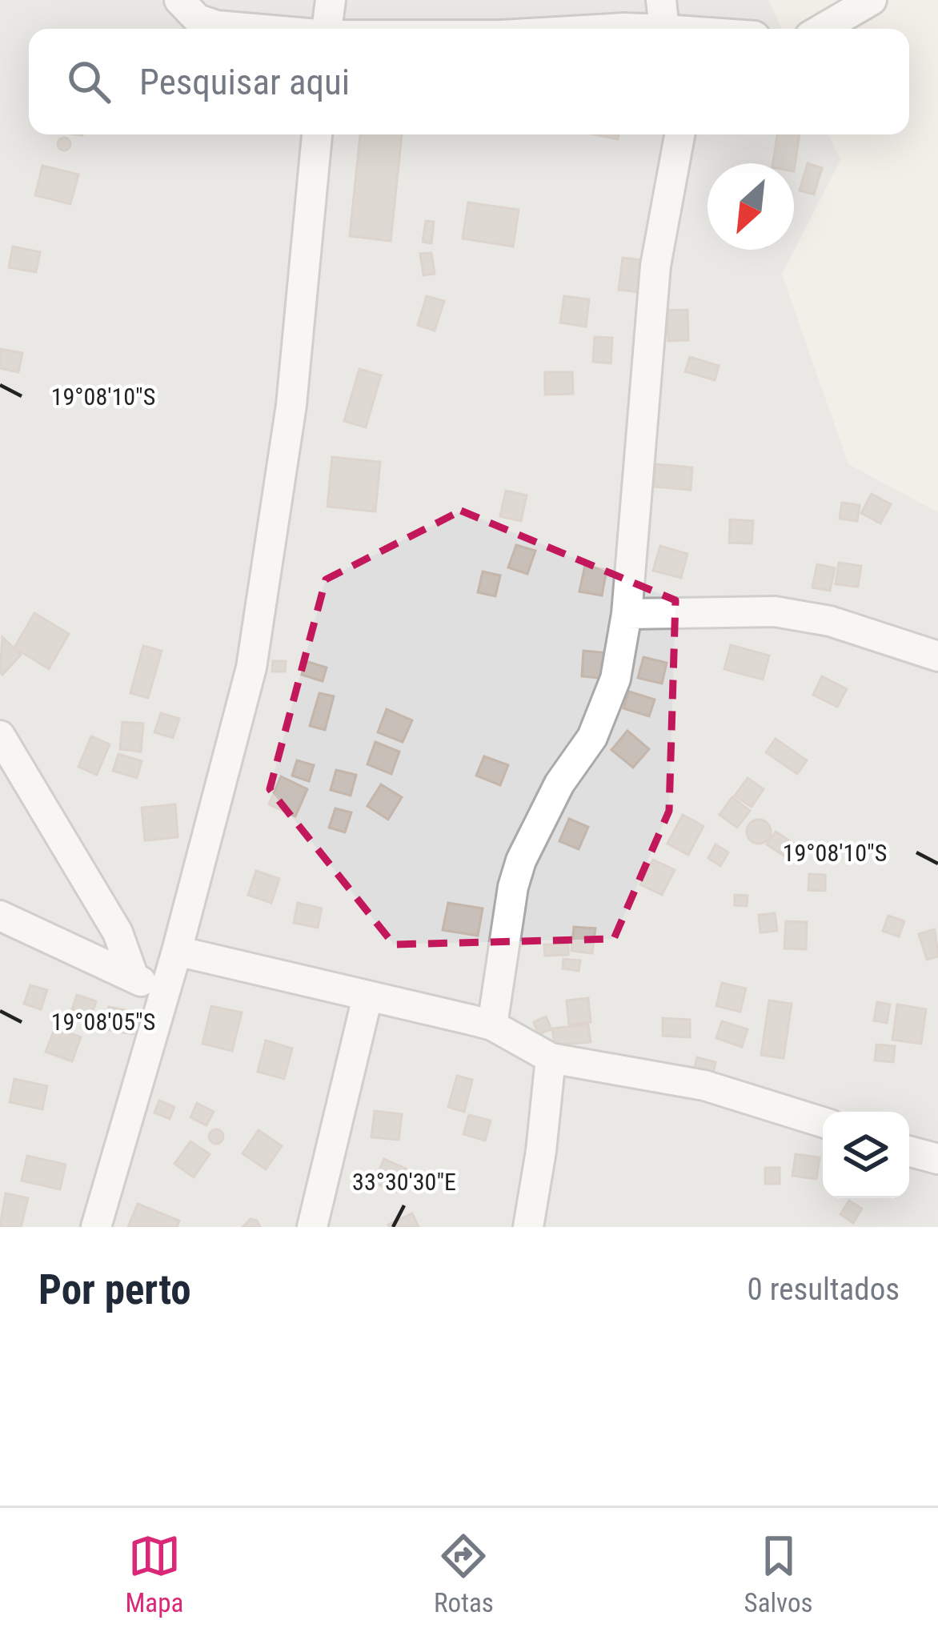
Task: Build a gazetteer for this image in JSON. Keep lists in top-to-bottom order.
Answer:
{
  "north": "bottom left",
  "page": {
    "search": "Pesquisar aqui",
    "heading": ["Por perto", "0 resultados"],
    "nav": ["Mapa", "Rotas", "Salvos"]
  },
  "coordinates": ["19°08'10\"S", "19°08'05\"S", "33°30'30\"E"]
}
